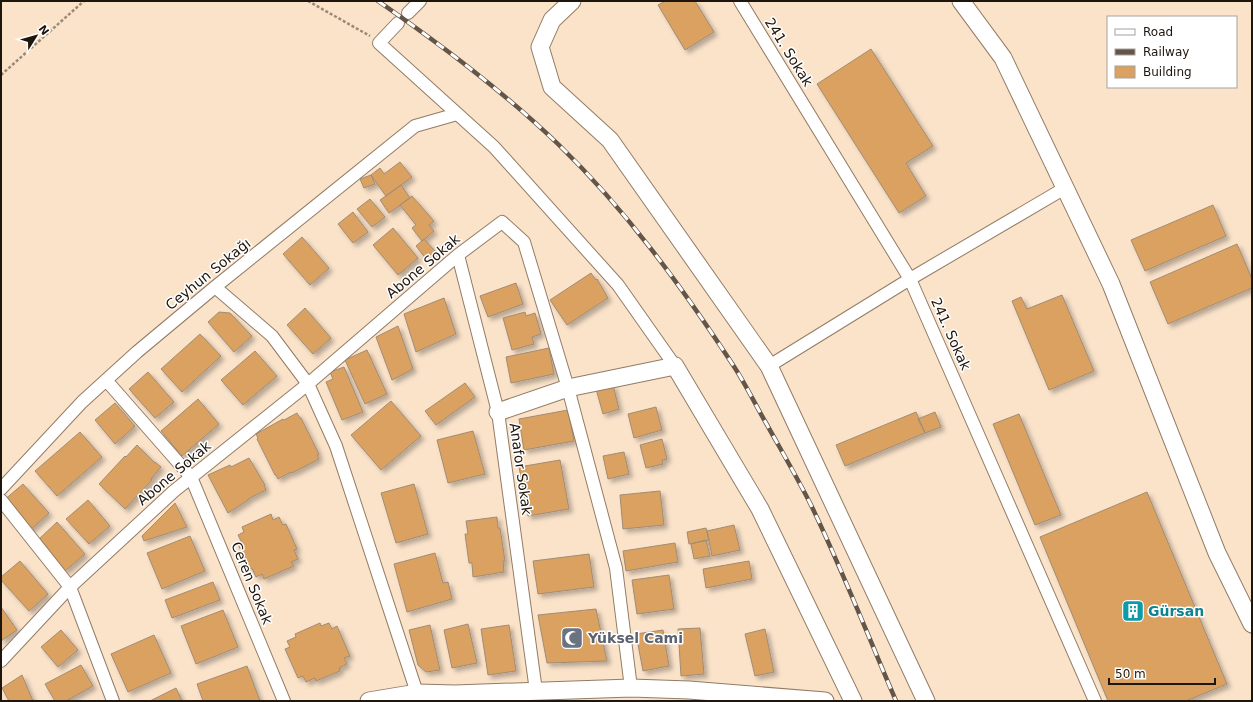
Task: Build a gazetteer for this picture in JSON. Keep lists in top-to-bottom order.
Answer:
{
  "streets": {
    "street": [
      "241. Sokak",
      "Abone Sokak",
      "Ceyhun Sokağı",
      "Anafor Sokak",
      "Ceren Sokak"
    ]
  },
  "crossings": [
    ["Abone Sokak", "Anafor Sokak"],
    ["Abone Sokak", "Ceren Sokak"],
    ["Ceyhun Sokağı", "Ceren Sokak"]
  ],
  "places": {
    "building": ["Gürsan"],
    "mosque": ["Yüksel Cami"]
  },
  "legend": ["Road", "Railway", "Building"],
  "scale_bar": "50 m",
  "north": "top right"
}
